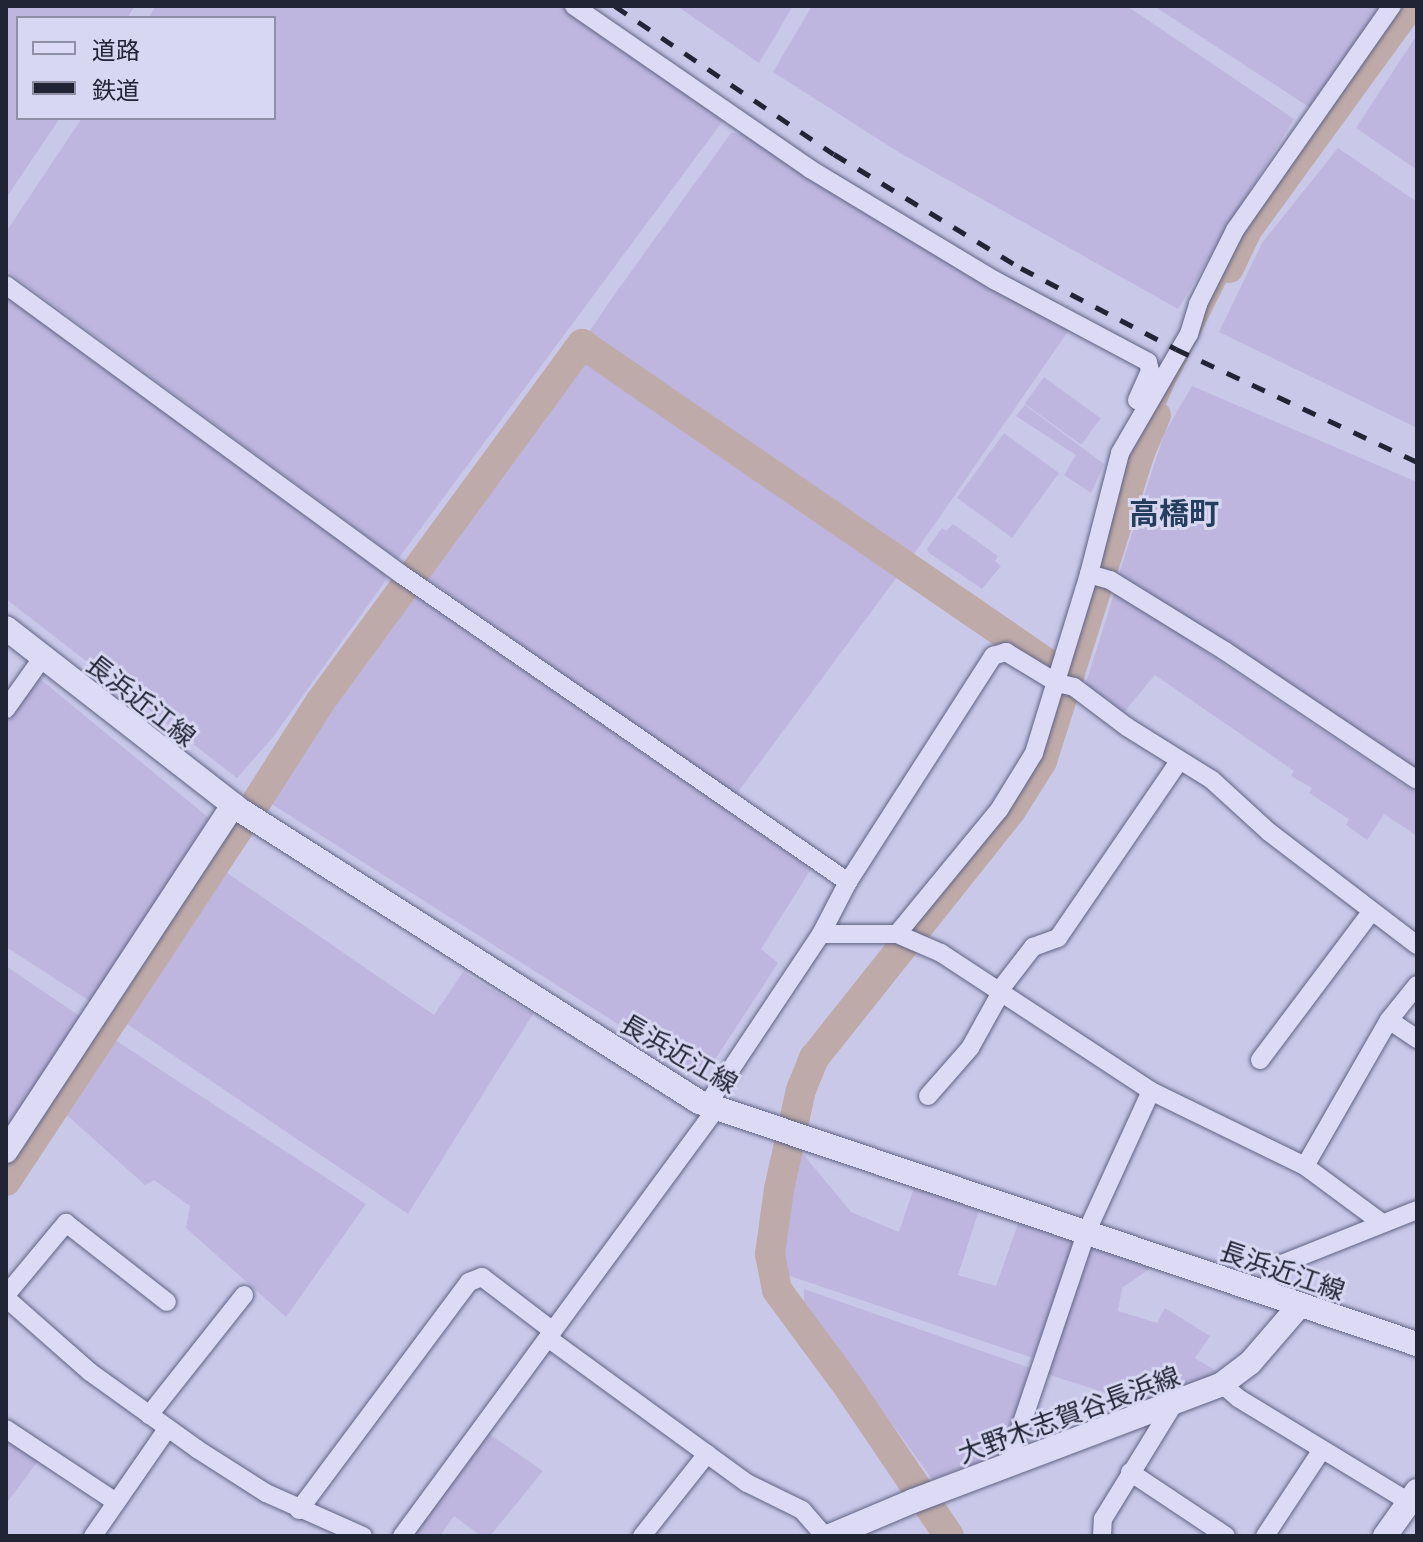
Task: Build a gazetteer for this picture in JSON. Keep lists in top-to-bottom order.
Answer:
{
  "streets": {
    "main road": ["長浜近江線", "大野木志賀谷長浜線"]
  },
  "crossings": [
    ["長浜近江線", "大野木志賀谷長浜線"]
  ],
  "districts": ["高橋町"],
  "legend": ["道路", "鉄道"]
}
